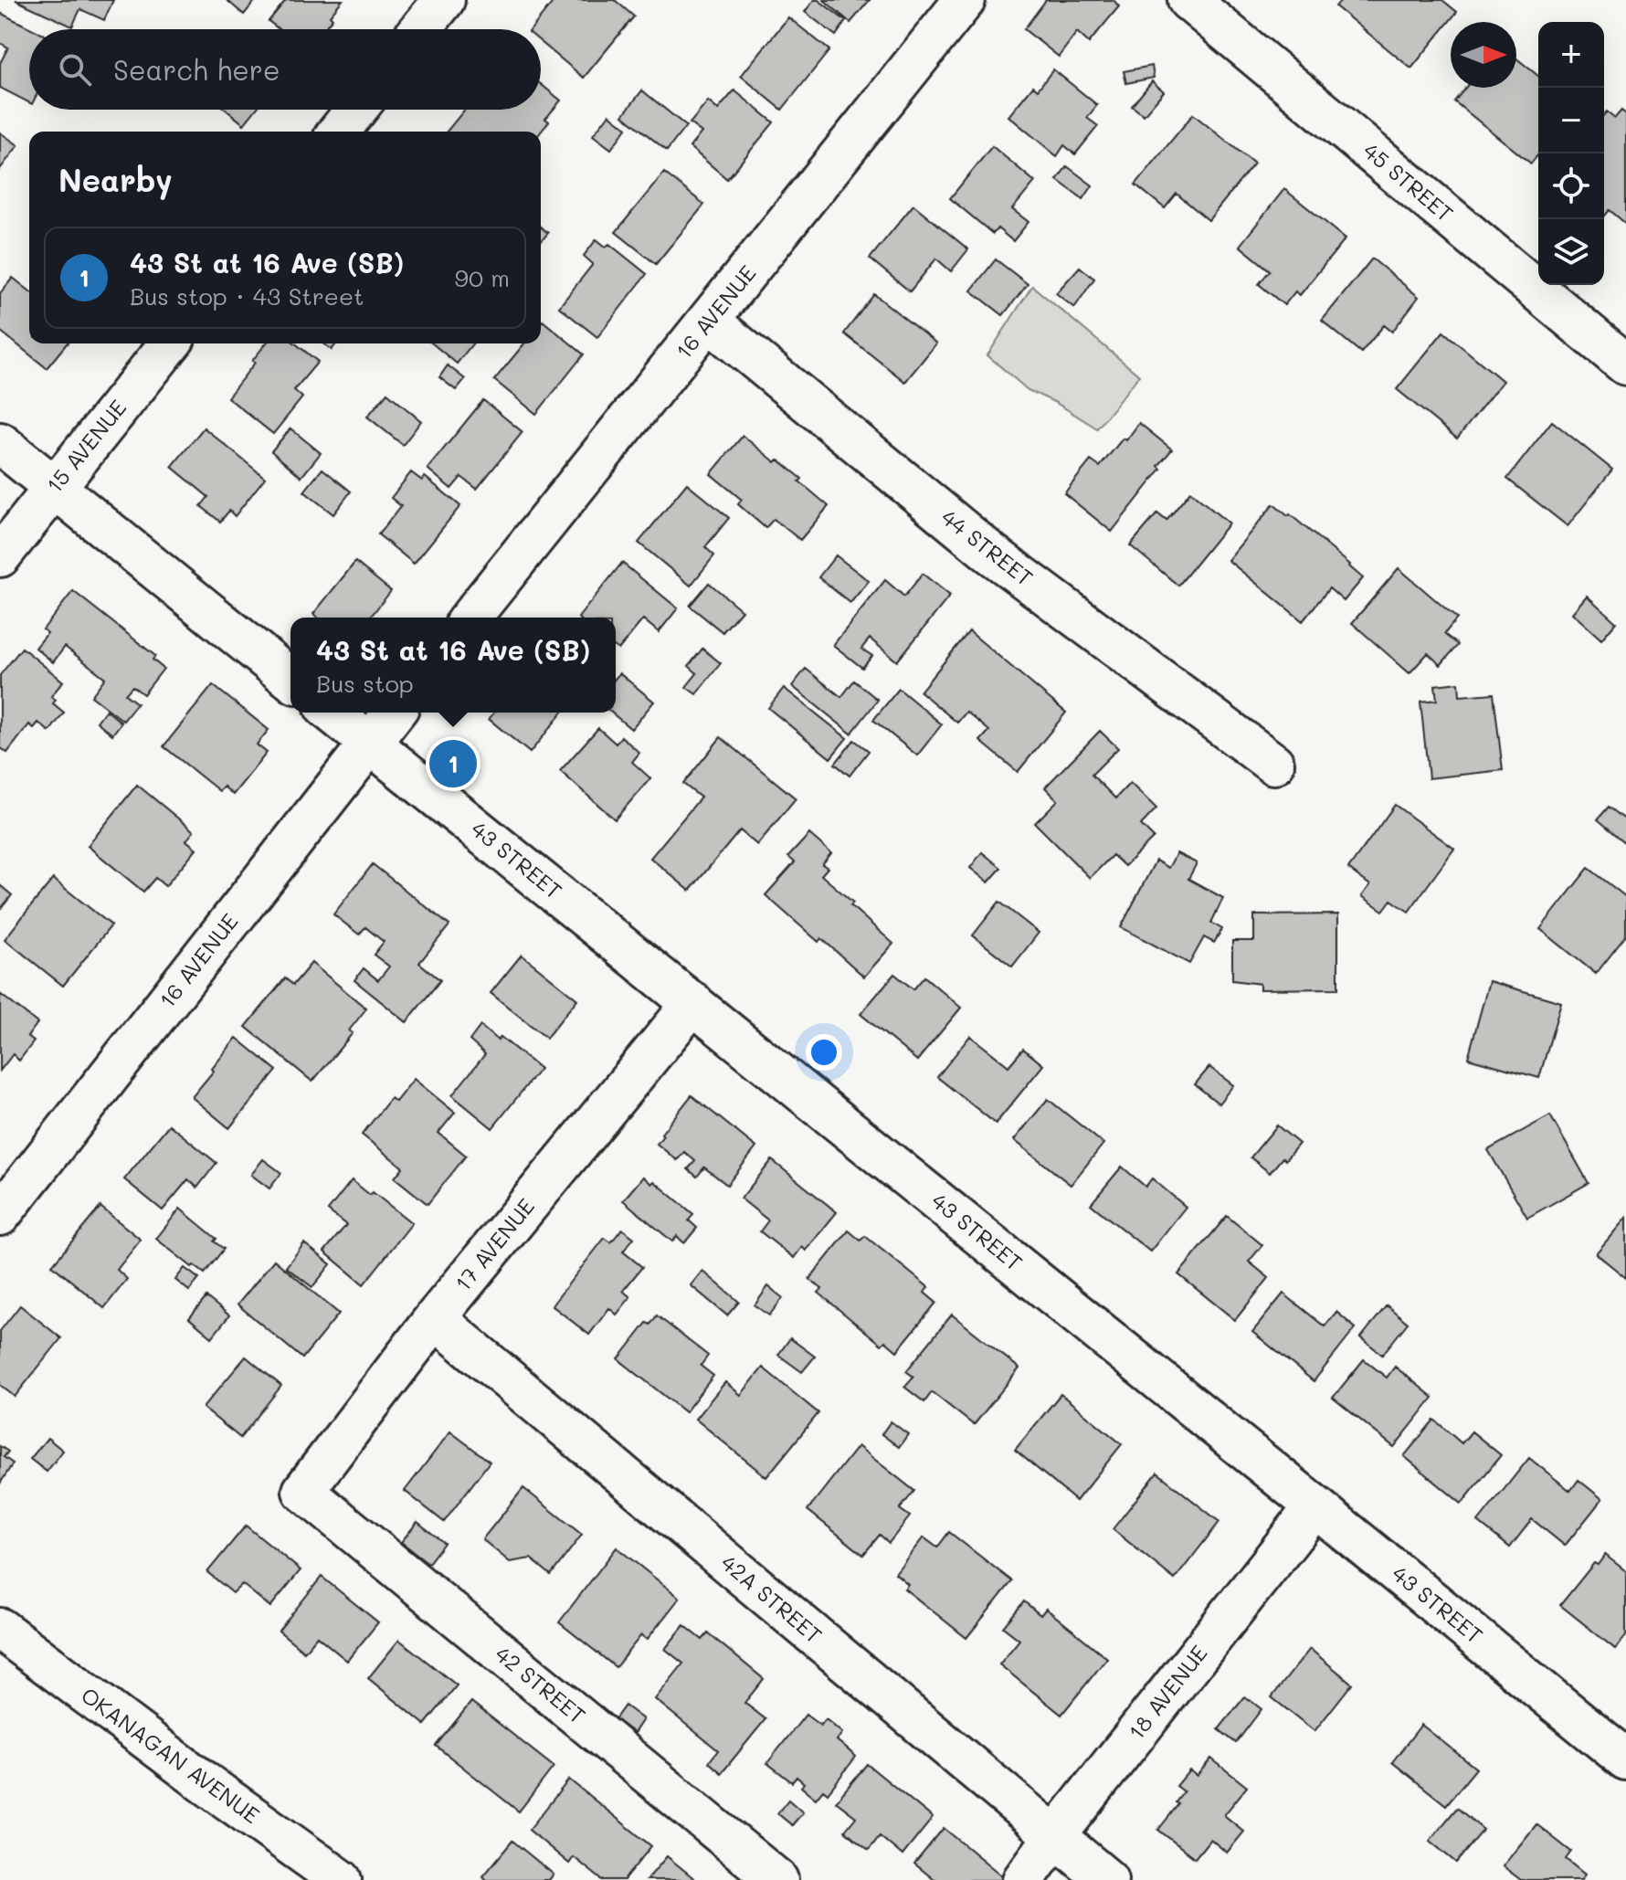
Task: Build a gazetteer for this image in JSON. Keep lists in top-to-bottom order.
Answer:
{
  "streets": {
    "street": [
      "45 STREET",
      "16 AVENUE",
      "15 AVENUE",
      "44 STREET",
      "43 STREET",
      "17 AVENUE",
      "42A STREET",
      "42 STREET",
      "18 AVENUE",
      "OKANAGAN AVENUE"
    ]
  },
  "crossings": [
    ["16 AVENUE", "44 STREET"],
    ["16 AVENUE", "43 STREET"],
    ["43 STREET", "17 AVENUE"],
    ["43 STREET", "18 AVENUE"],
    ["17 AVENUE", "42A STREET"],
    ["17 AVENUE", "42 STREET"],
    ["42A STREET", "18 AVENUE"]
  ],
  "north": "right",
  "page": {
    "map_buttons": ["+", "−"],
    "search": "Search here",
    "heading": "Nearby",
    "list": [
      {
        "mark": "1",
        "name": "43 St at 16 Ave (SB)",
        "note": "Bus stop · 43 Street",
        "value": "90 m"
      }
    ],
    "popup": ["43 St at 16 Ave (SB)", "Bus stop"],
    "pins": "1"
  }
}
